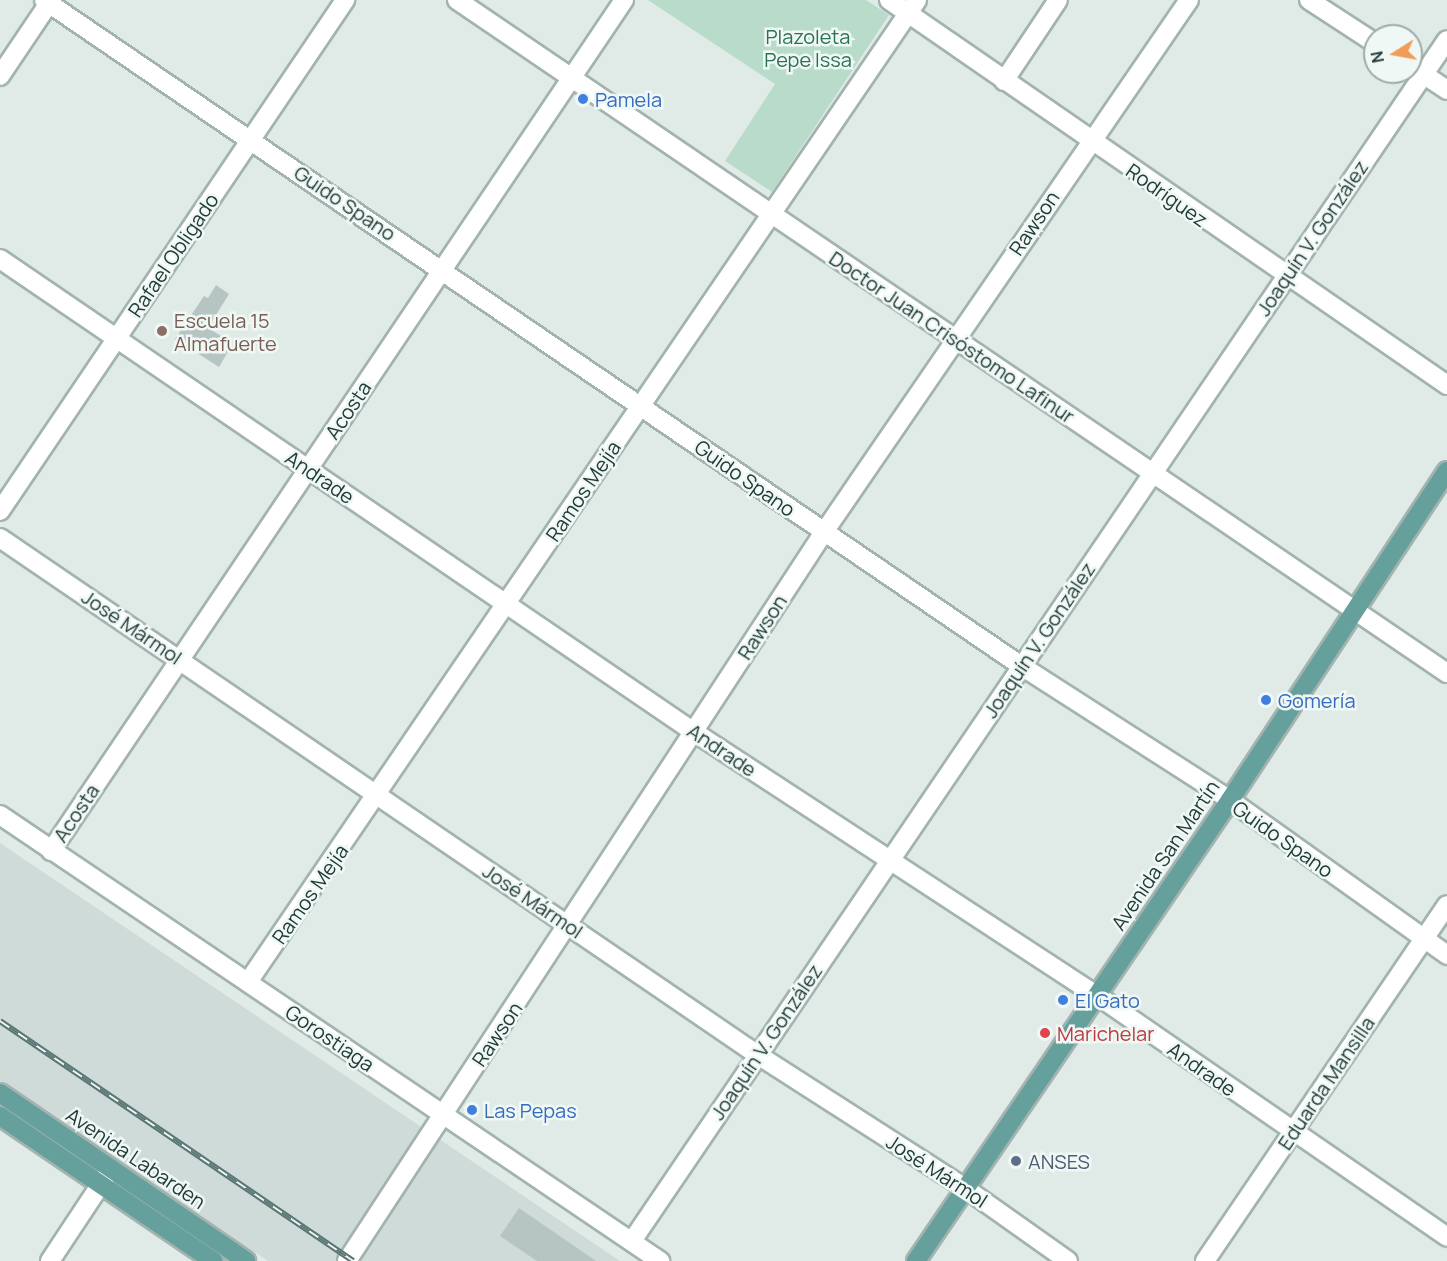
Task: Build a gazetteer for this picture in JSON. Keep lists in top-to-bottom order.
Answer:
{
  "streets": {
    "main road": ["Avenida San Martín", "Avenida Labarden"],
    "street": [
      "Rodríguez",
      "Guido Spano",
      "Rawson",
      "Joaquín V. González",
      "Rafael Obligado",
      "Doctor Juan Crisóstomo Lafinur",
      "Acosta",
      "Andrade",
      "Ramos Mejía",
      "José Mármol",
      "Gorostiaga",
      "Eduarda Mansilla"
    ]
  },
  "crossings": [
    ["Rodríguez", "Rawson"],
    ["Rodríguez", "Joaquín V. González"],
    ["Rodríguez", "Ramos Mejía"],
    ["Guido Spano", "Rawson"],
    ["Guido Spano", "Joaquín V. González"],
    ["Guido Spano", "Rafael Obligado"],
    ["Guido Spano", "Acosta"],
    ["Guido Spano", "Ramos Mejía"],
    ["Guido Spano", "Avenida San Martín"],
    ["Guido Spano", "Eduarda Mansilla"],
    ["Rawson", "Doctor Juan Crisóstomo Lafinur"],
    ["Rawson", "Andrade"],
    ["Rawson", "José Mármol"],
    ["Rawson", "Gorostiaga"],
    ["Joaquín V. González", "Doctor Juan Crisóstomo Lafinur"],
    ["Joaquín V. González", "Andrade"],
    ["Joaquín V. González", "José Mármol"],
    ["Joaquín V. González", "Gorostiaga"],
    ["Rafael Obligado", "Andrade"],
    ["Doctor Juan Crisóstomo Lafinur", "Acosta"],
    ["Doctor Juan Crisóstomo Lafinur", "Ramos Mejía"],
    ["Doctor Juan Crisóstomo Lafinur", "Avenida San Martín"],
    ["Acosta", "Andrade"],
    ["Acosta", "José Mármol"],
    ["Acosta", "Gorostiaga"],
    ["Andrade", "Ramos Mejía"],
    ["Andrade", "Avenida San Martín"],
    ["Andrade", "Eduarda Mansilla"],
    ["Ramos Mejía", "José Mármol"],
    ["Ramos Mejía", "Gorostiaga"],
    ["José Mármol", "Avenida San Martín"]
  ],
  "parks": ["Plazoleta Pepe Issa"],
  "places": [
    "Pamela",
    "Escuela 15 Almafuerte",
    "Gomería",
    "El Gato",
    "Marichelar",
    "Las Pepas",
    "ANSES"
  ],
  "north": "left"
}
